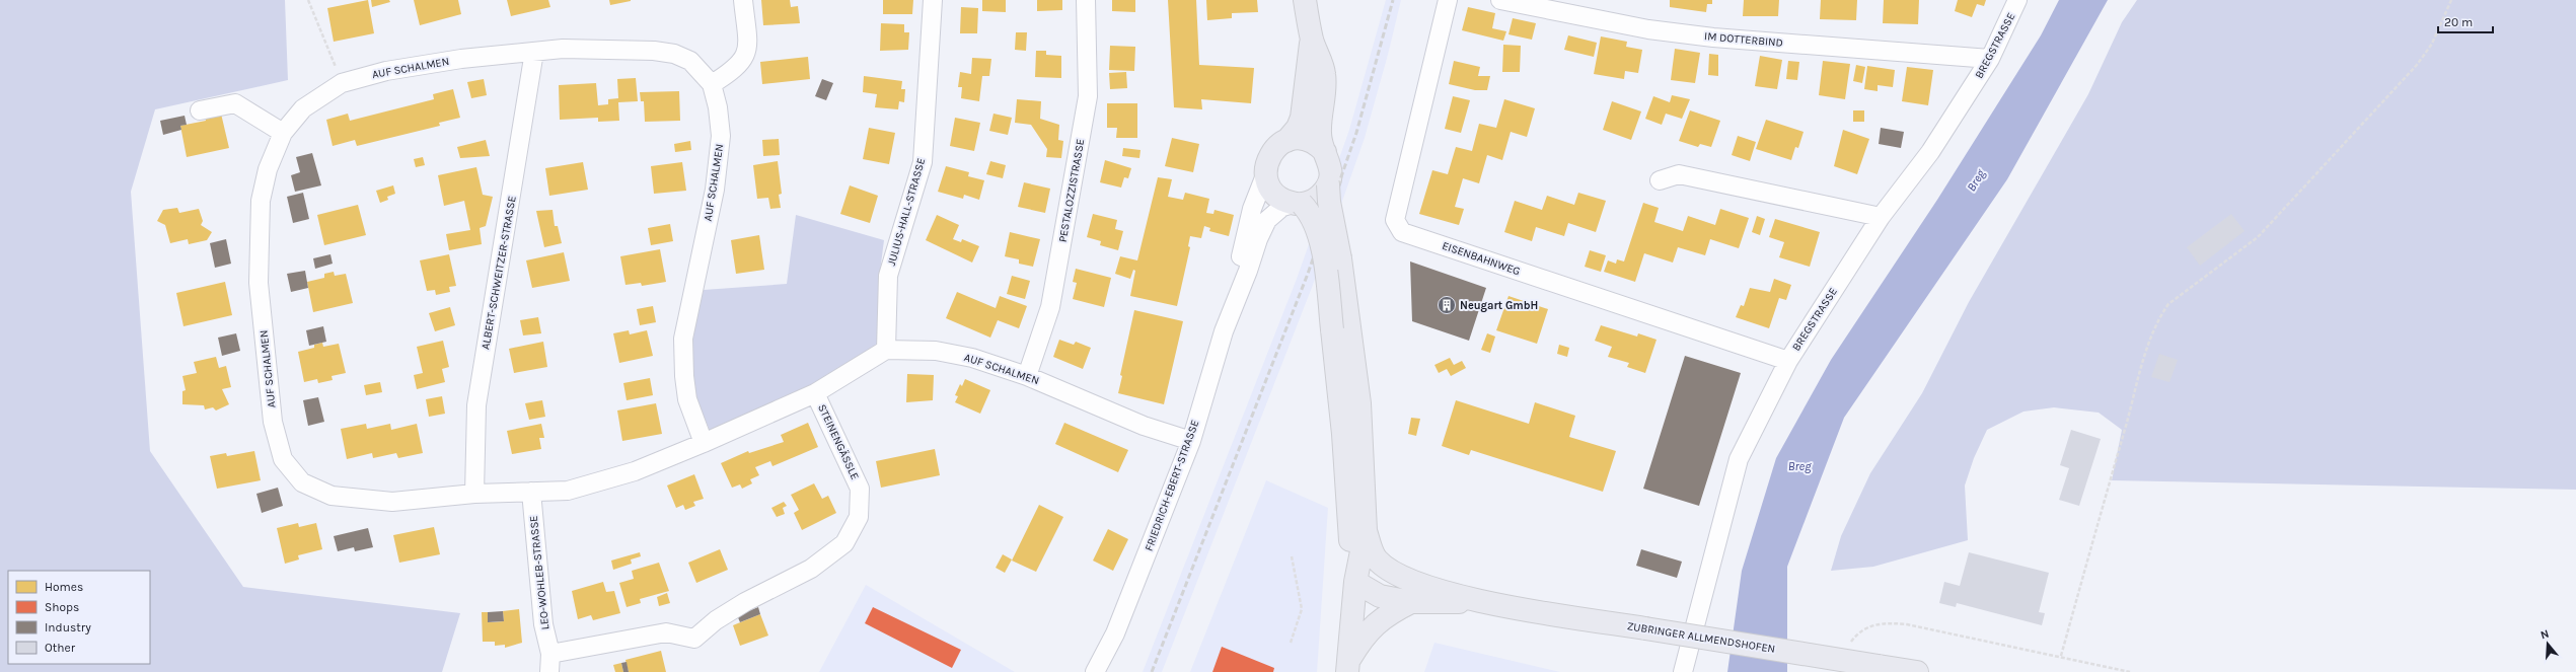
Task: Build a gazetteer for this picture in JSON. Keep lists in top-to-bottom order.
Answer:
{
  "streets": {
    "main road": ["FRIEDRICH-EBERT-STRASSE", "ZUBRINGER ALLMENDSHOFEN"],
    "street": [
      "IM DOTTERBIND",
      "BREGSTRASSE",
      "AUF SCHALMEN",
      "PESTALOZZISTRASSE",
      "JULIUS-HALL-STRASSE",
      "EISENBAHNWEG",
      "ALBERT-SCHWEITZER-STRASSE",
      "STEINENGÄSSLE",
      "LEO-WOHLEB-STRASSE"
    ]
  },
  "crossings": [
    ["IM DOTTERBIND", "BREGSTRASSE"],
    ["BREGSTRASSE", "EISENBAHNWEG"],
    ["AUF SCHALMEN", "PESTALOZZISTRASSE"],
    ["AUF SCHALMEN", "JULIUS-HALL-STRASSE"],
    ["AUF SCHALMEN", "ALBERT-SCHWEITZER-STRASSE"],
    ["AUF SCHALMEN", "STEINENGÄSSLE"],
    ["AUF SCHALMEN", "FRIEDRICH-EBERT-STRASSE"],
    ["AUF SCHALMEN", "LEO-WOHLEB-STRASSE"],
    ["STEINENGÄSSLE", "LEO-WOHLEB-STRASSE"]
  ],
  "water": ["Breg"],
  "places": {
    "building": ["Neugart GmbH"]
  },
  "legend": [
    "Homes",
    "Shops",
    "Industry",
    "Other"
  ],
  "scale_bar": "20 m",
  "north": "top"
}
